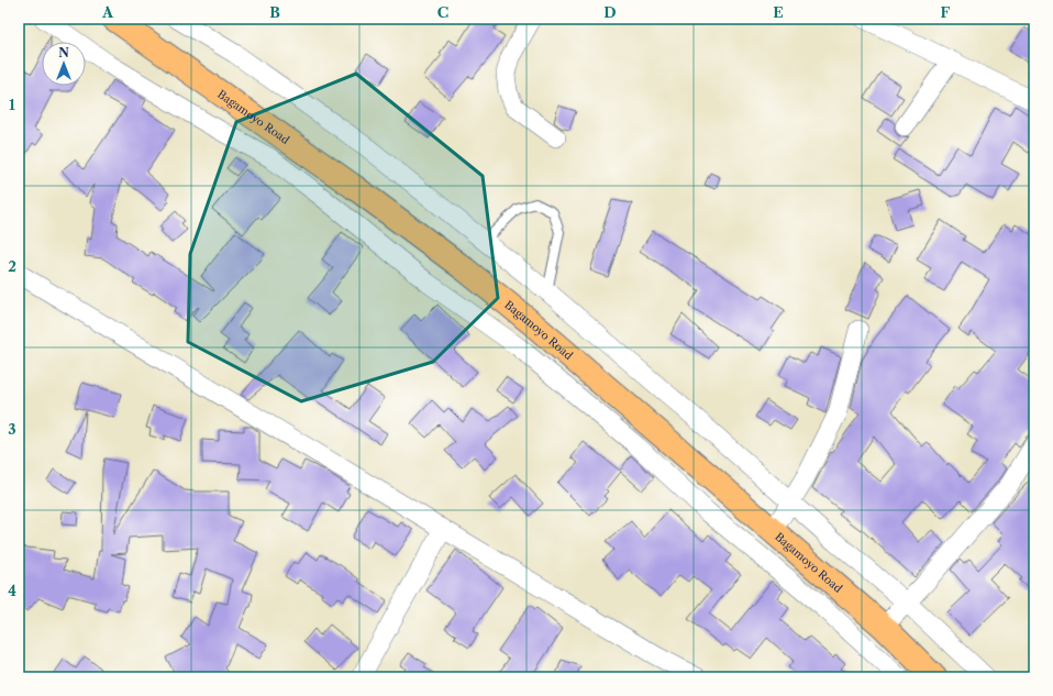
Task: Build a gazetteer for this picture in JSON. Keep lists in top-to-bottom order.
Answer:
{
  "streets": {
    "highway": ["Bagamoyo Road"]
  },
  "north": "top",
  "grid": {
    "columns": [
      "A",
      "B",
      "C",
      "D",
      "E",
      "F"
    ],
    "rows": [
      "1",
      "2",
      "3",
      "4"
    ]
  }
}
